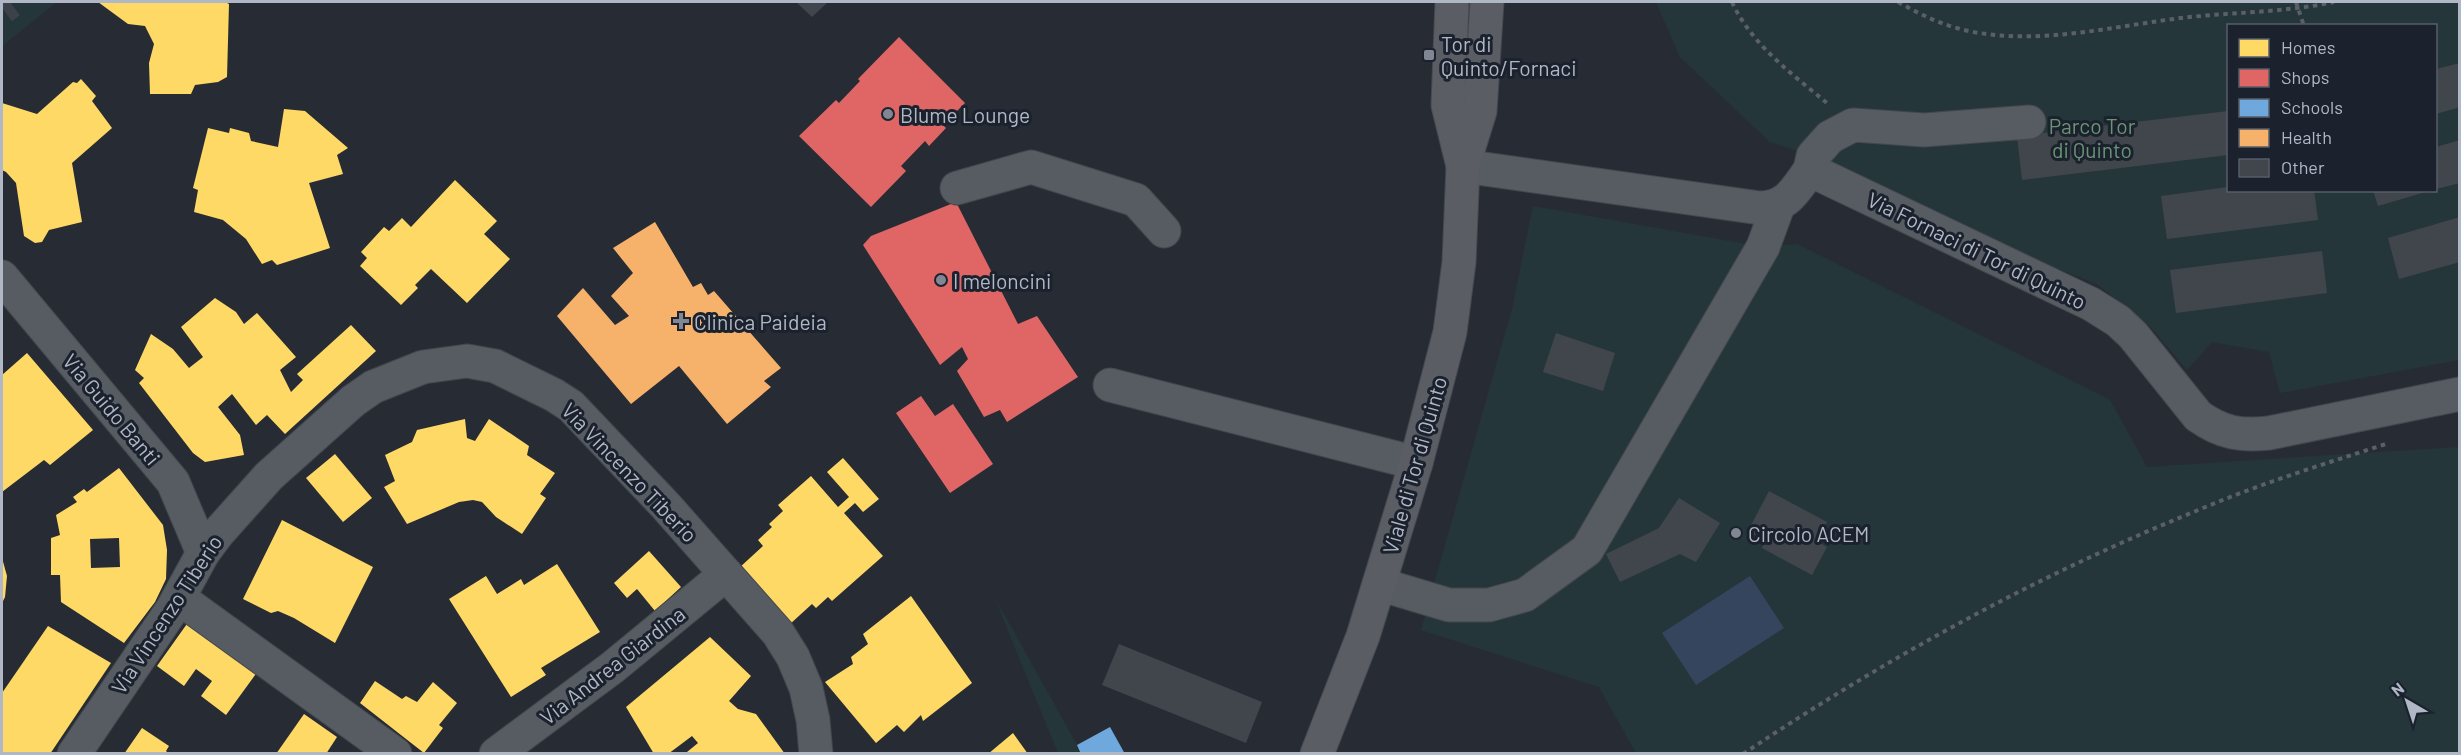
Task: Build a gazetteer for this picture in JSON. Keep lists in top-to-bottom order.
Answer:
{
  "streets": {
    "main road": ["Viale di Tor di Quinto"],
    "street": [
      "Via Fornaci di Tor di Quinto",
      "Via Guido Banti",
      "Via Vincenzo Tiberio",
      "Via Andrea Giardina"
    ]
  },
  "crossings": [
    ["Via Guido Banti", "Via Vincenzo Tiberio"],
    ["Via Vincenzo Tiberio", "Via Andrea Giardina"]
  ],
  "parks": ["Parco Tor di Quinto"],
  "places": {
    "transit": ["Tor di Quinto/Fornaci"],
    "other": ["Blume Lounge", "I meloncini", "Circolo ACEM"],
    "health": ["Clinica Paideia"]
  },
  "legend": [
    "Homes",
    "Shops",
    "Schools",
    "Health",
    "Other"
  ],
  "north": "top left"
}
